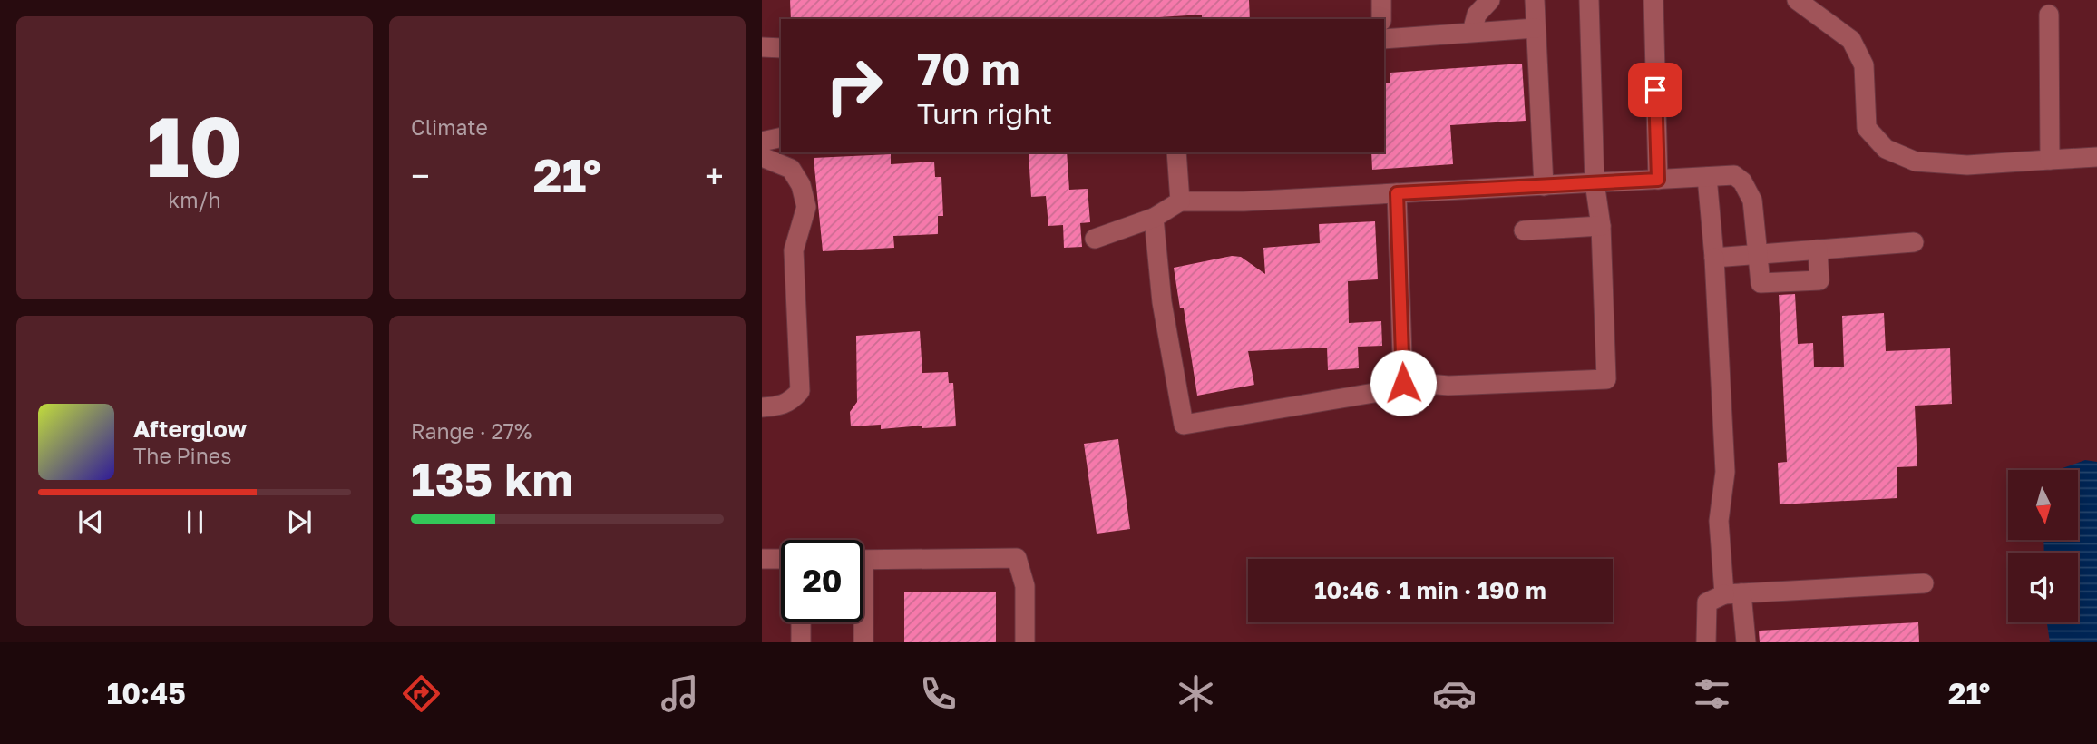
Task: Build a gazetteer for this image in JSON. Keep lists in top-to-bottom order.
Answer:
{
  "north": "bottom",
  "page": {
    "tile": [
      ["10", "km/h"],
      "Climate",
      ["Range · 27%", "135 km"]
    ],
    "turn": ["70 m", "Turn right"],
    "heat": ["−", "21°", "+"],
    "song": ["Afterglow", "The Pines"],
    "limit": "20",
    "trip": "10:46 · 1 min · 190 m",
    "tabs": ["10:45", "21°"]
  }
}
